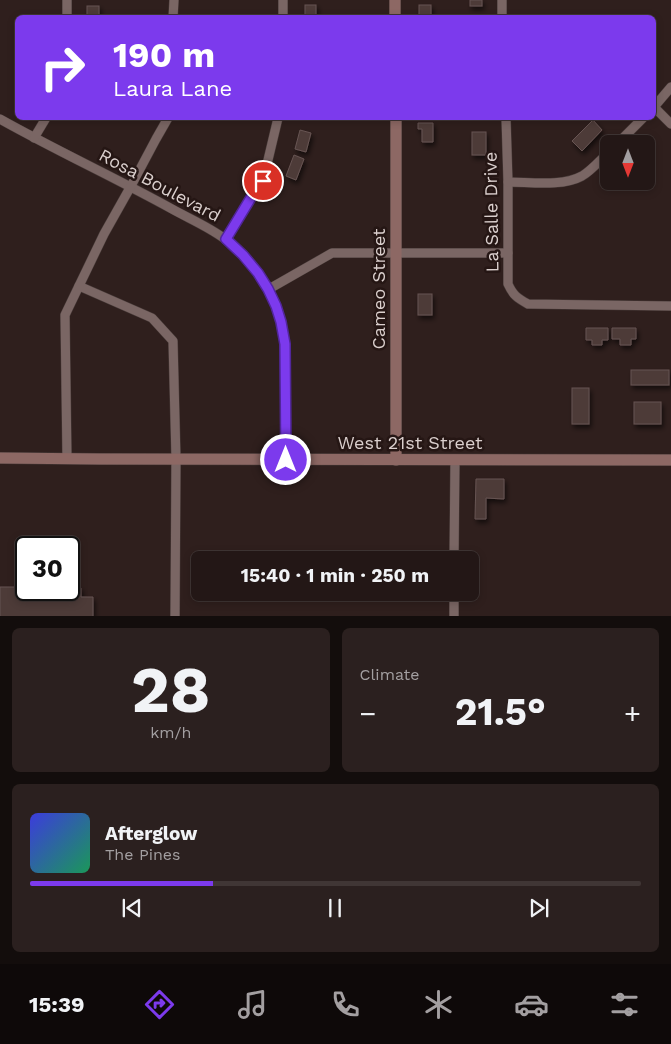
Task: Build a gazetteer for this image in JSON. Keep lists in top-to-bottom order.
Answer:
{
  "streets": {
    "main road": ["Cameo Street", "West 21st Street"],
    "street": ["Rosa Boulevard", "La Salle Drive"]
  },
  "crossings": [
    ["Rosa Boulevard", "West 21st Street"],
    ["Cameo Street", "West 21st Street"]
  ],
  "north": "bottom",
  "page": {
    "turn": ["190 m", "Laura Lane"],
    "limit": "30",
    "trip": "15:40 · 1 min · 250 m",
    "tile": [
      ["28", "km/h"],
      "Climate"
    ],
    "heat": ["−", "21.5°", "+"],
    "song": ["Afterglow", "The Pines"],
    "tabs": "15:39"
  }
}
